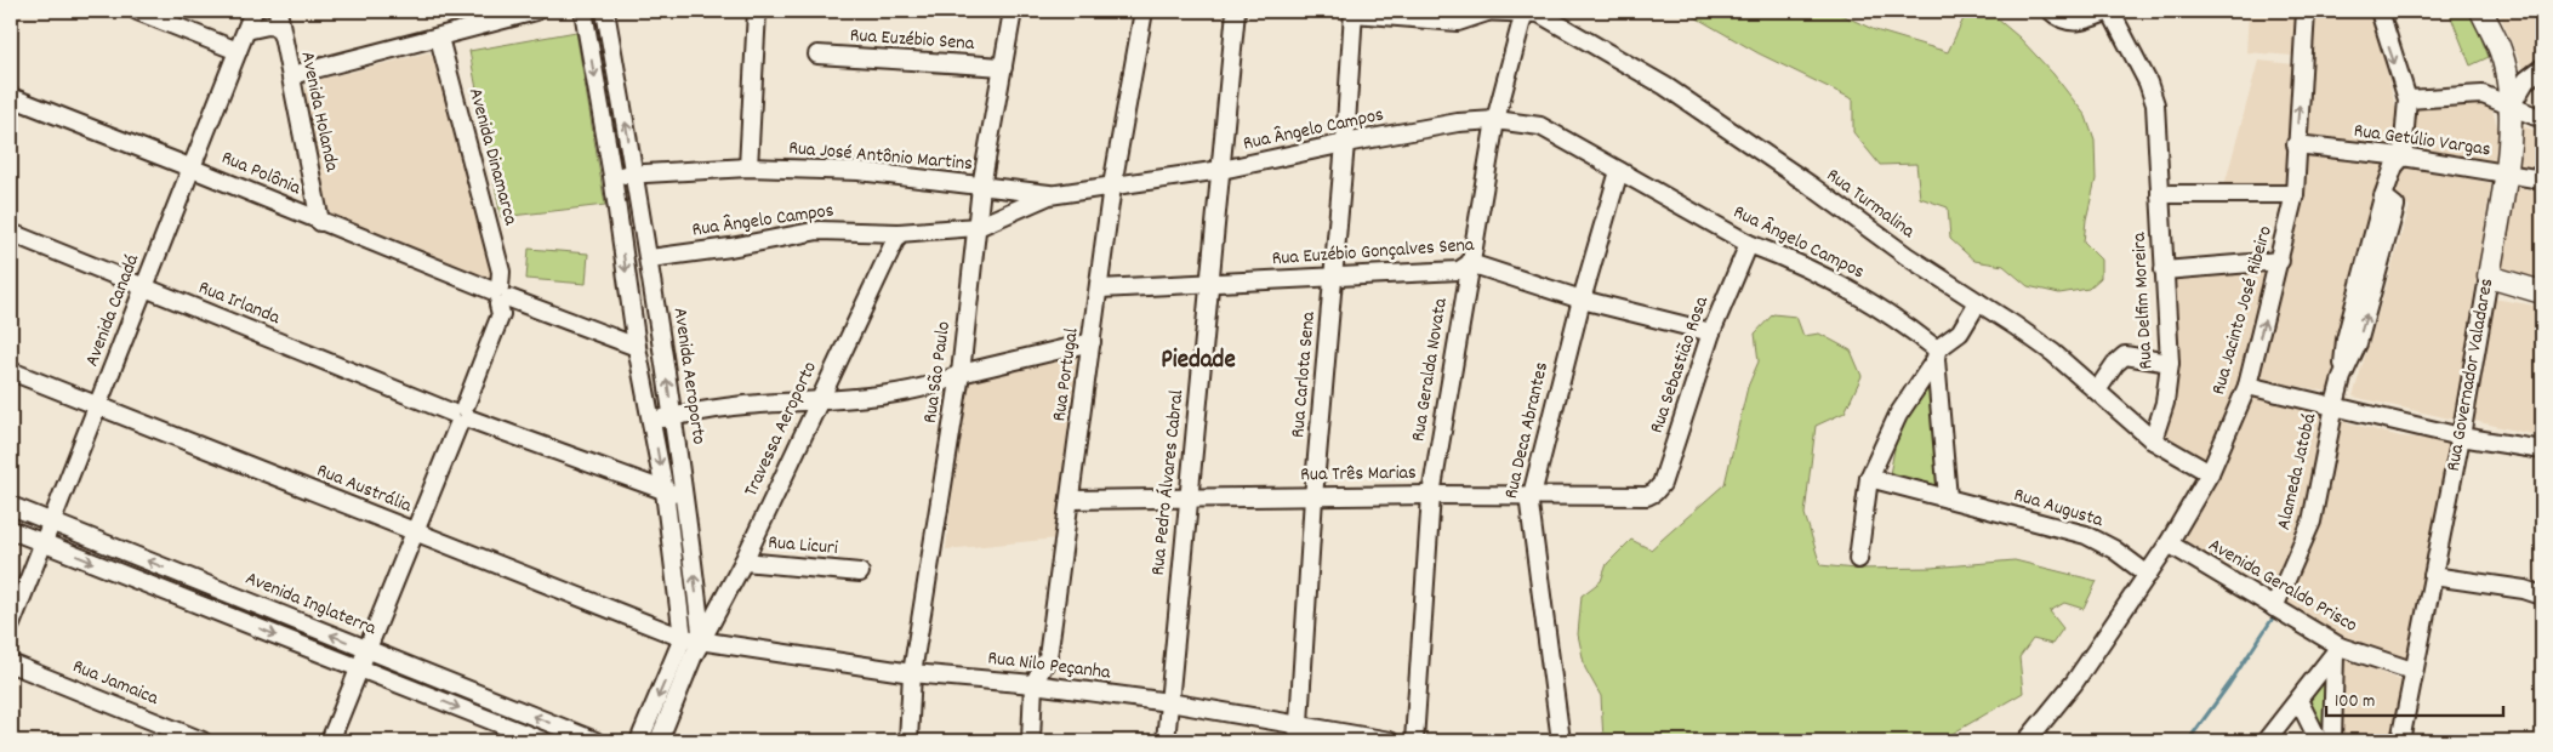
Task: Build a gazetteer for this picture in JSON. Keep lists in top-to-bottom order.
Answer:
{
  "streets": {
    "main road": ["Rua Governador Valadares"],
    "street": [
      "Rua Euzébio Sena",
      "Avenida Holanda",
      "Rua Ângelo Campos",
      "Rua Getúlio Vargas",
      "Avenida Dinamarca",
      "Rua José Antônio Martins",
      "Rua Polônia",
      "Rua Turmalina",
      "Rua Euzébio Gonçalves Sena",
      "Rua Delfim Moreira",
      "Rua Irlanda",
      "Avenida Canadá",
      "Rua Jacinto José Ribeiro",
      "Rua Sebastião Rosa",
      "Rua Geralda Novata",
      "Rua São Paulo",
      "Rua Portugal",
      "Rua Carlota Sena",
      "Avenida Aeroporto",
      "Travessa Aeroporto",
      "Rua Deca Abrantes",
      "Alameda Jatobá",
      "Rua Três Marias",
      "Rua Pedro Álvares Cabral",
      "Rua Austrália",
      "Rua Augusta",
      "Rua Licuri",
      "Avenida Geraldo Prisco",
      "Avenida Inglaterra",
      "Rua Nilo Peçanha",
      "Rua Jamaica"
    ]
  },
  "crossings": [
    ["Rua Euzébio Sena", "Rua São Paulo"],
    ["Avenida Holanda", "Rua Polônia"],
    ["Rua Ângelo Campos", "Rua José Antônio Martins"],
    ["Rua Ângelo Campos", "Rua Sebastião Rosa"],
    ["Rua Ângelo Campos", "Rua Geralda Novata"],
    ["Rua Ângelo Campos", "Rua São Paulo"],
    ["Rua Ângelo Campos", "Rua Portugal"],
    ["Rua Ângelo Campos", "Rua Carlota Sena"],
    ["Rua Ângelo Campos", "Avenida Aeroporto"],
    ["Rua Ângelo Campos", "Travessa Aeroporto"],
    ["Rua Ângelo Campos", "Rua Deca Abrantes"],
    ["Rua Ângelo Campos", "Rua Pedro Álvares Cabral"],
    ["Rua Getúlio Vargas", "Rua Jacinto José Ribeiro"],
    ["Rua Getúlio Vargas", "Rua Governador Valadares"],
    ["Rua Getúlio Vargas", "Alameda Jatobá"],
    ["Avenida Dinamarca", "Rua Polônia"],
    ["Avenida Dinamarca", "Rua Irlanda"],
    ["Avenida Dinamarca", "Rua Austrália"],
    ["Avenida Dinamarca", "Avenida Inglaterra"],
    ["Rua José Antônio Martins", "Rua São Paulo"],
    ["Rua José Antônio Martins", "Avenida Aeroporto"],
    ["Rua Polônia", "Avenida Canadá"],
    ["Rua Turmalina", "Rua Delfim Moreira"],
    ["Rua Turmalina", "Rua Jacinto José Ribeiro"],
    ["Rua Turmalina", "Rua Geralda Novata"],
    ["Rua Turmalina", "Rua Carlota Sena"],
    ["Rua Euzébio Gonçalves Sena", "Rua Sebastião Rosa"],
    ["Rua Euzébio Gonçalves Sena", "Rua Geralda Novata"],
    ["Rua Euzébio Gonçalves Sena", "Rua Portugal"],
    ["Rua Euzébio Gonçalves Sena", "Rua Carlota Sena"],
    ["Rua Euzébio Gonçalves Sena", "Rua Deca Abrantes"],
    ["Rua Euzébio Gonçalves Sena", "Rua Pedro Álvares Cabral"],
    ["Rua Irlanda", "Avenida Canadá"],
    ["Rua Irlanda", "Avenida Aeroporto"],
    ["Avenida Canadá", "Rua Austrália"],
    ["Avenida Canadá", "Avenida Inglaterra"],
    ["Rua Jacinto José Ribeiro", "Rua Augusta"],
    ["Rua Jacinto José Ribeiro", "Avenida Geraldo Prisco"],
    ["Rua Sebastião Rosa", "Rua Três Marias"],
    ["Rua Geralda Novata", "Rua Três Marias"],
    ["Rua São Paulo", "Rua Nilo Peçanha"],
    ["Rua Portugal", "Rua Três Marias"],
    ["Rua Portugal", "Rua Nilo Peçanha"],
    ["Rua Carlota Sena", "Rua Três Marias"],
    ["Rua Carlota Sena", "Rua Nilo Peçanha"],
    ["Rua Governador Valadares", "Avenida Geraldo Prisco"],
    ["Avenida Aeroporto", "Travessa Aeroporto"],
    ["Avenida Aeroporto", "Rua Austrália"],
    ["Avenida Aeroporto", "Rua Nilo Peçanha"],
    ["Travessa Aeroporto", "Rua Austrália"],
    ["Travessa Aeroporto", "Rua Licuri"],
    ["Travessa Aeroporto", "Rua Nilo Peçanha"],
    ["Rua Deca Abrantes", "Rua Três Marias"],
    ["Alameda Jatobá", "Avenida Geraldo Prisco"],
    ["Rua Três Marias", "Rua Pedro Álvares Cabral"],
    ["Rua Pedro Álvares Cabral", "Rua Nilo Peçanha"],
    ["Rua Austrália", "Rua Nilo Peçanha"]
  ],
  "districts": ["Piedade"],
  "scale_bar": "100 m"
}
